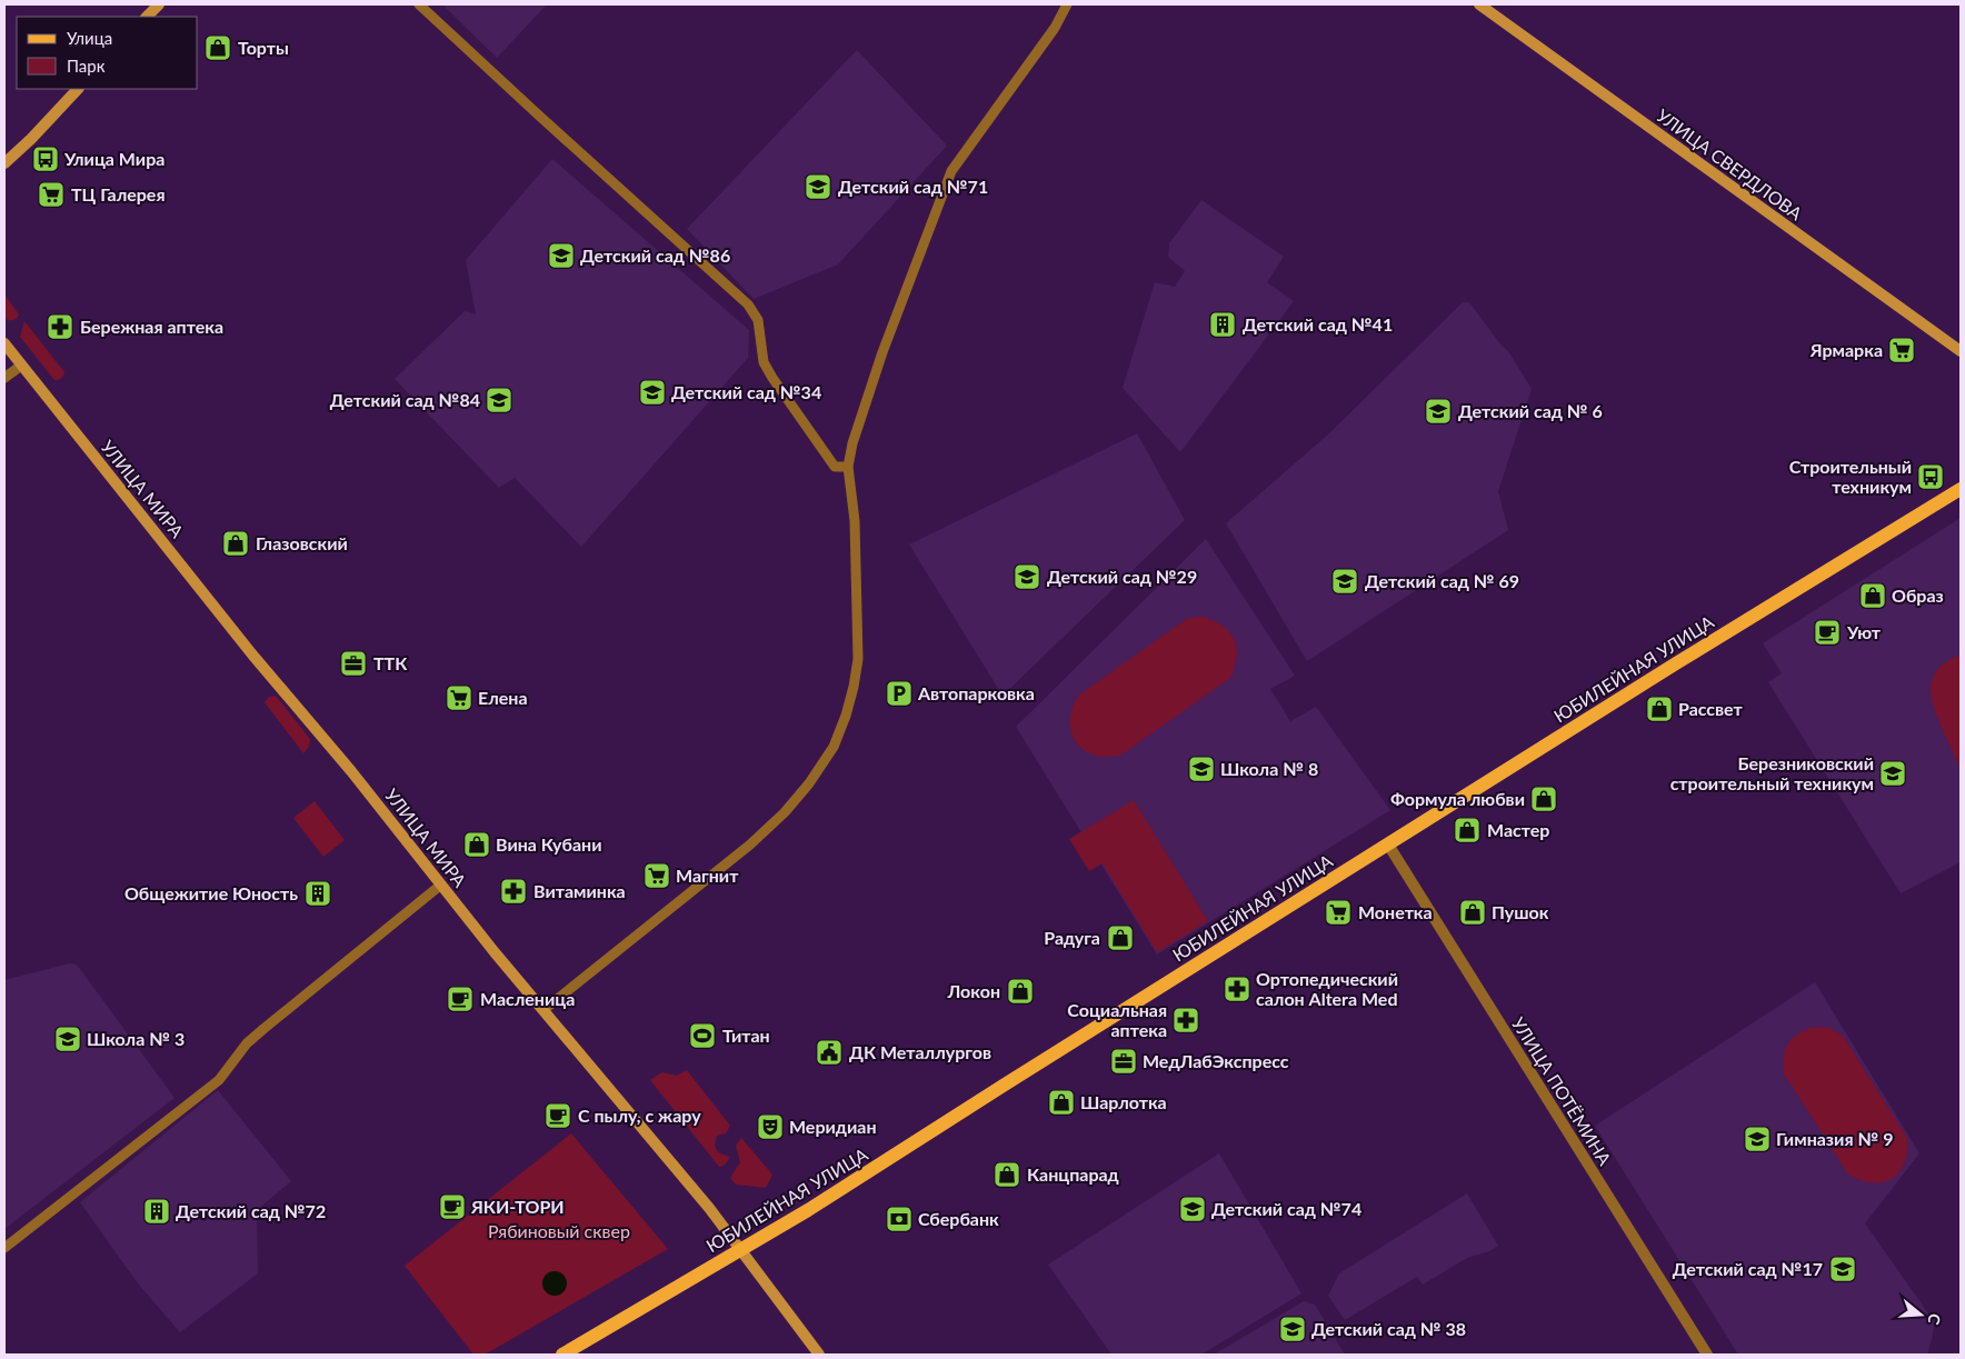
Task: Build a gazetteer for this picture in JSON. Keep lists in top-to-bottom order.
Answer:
{
  "streets": {
    "main road": ["УЛИЦА СВЕРДЛОВА", "УЛИЦА МИРА", "ЮБИЛЕЙНАЯ УЛИЦА"],
    "street": ["УЛИЦА ПОТЁМИНА"]
  },
  "crossings": [
    ["УЛИЦА МИРА", "ЮБИЛЕЙНАЯ УЛИЦА"],
    ["ЮБИЛЕЙНАЯ УЛИЦА", "УЛИЦА ПОТЁМИНА"]
  ],
  "parks": ["Рябиновый сквер"],
  "places": {
    "shop": [
      "Торты",
      "Глазовский",
      "Образ",
      "Рассвет",
      "Формула любви",
      "Мастер",
      "Вина Кубани",
      "Пушок",
      "Радуга",
      "Локон",
      "Шарлотка",
      "Канцпарад"
    ],
    "bus stop": ["Улица Мира", "Строительный техникум"],
    "school or university": [
      "Детский сад №71",
      "Детский сад №86",
      "Детский сад №34",
      "Детский сад №84",
      "Детский сад № 6",
      "Детский сад №29",
      "Детский сад № 69",
      "Школа № 8",
      "Березниковский строительный техникум",
      "Школа № 3",
      "Гимназия № 9",
      "Детский сад №74",
      "Детский сад №17",
      "Детский сад № 38"
    ],
    "supermarket": [
      "ТЦ Галерея",
      "Ярмарка",
      "Елена",
      "Магнит",
      "Монетка"
    ],
    "building": ["Детский сад №41", "Общежитие Юность", "Детский сад №72"],
    "pharmacy": [
      "Бережная аптека",
      "Витаминка",
      "Ортопедический салон Altera Med",
      "Социальная аптека"
    ],
    "cafe": [
      "Уют",
      "Масленица",
      "С пылу, с жару",
      "ЯКИ-ТОРИ"
    ],
    "office": ["ТТК", "МедЛабЭкспресс"],
    "parking": ["Автопарковка"],
    "sports": ["Титан"],
    "public building": ["ДК Металлургов"],
    "theatre": ["Меридиан"],
    "bank": ["Сбербанк"]
  },
  "legend": ["Улица", "Парк"],
  "north": "right"
}
